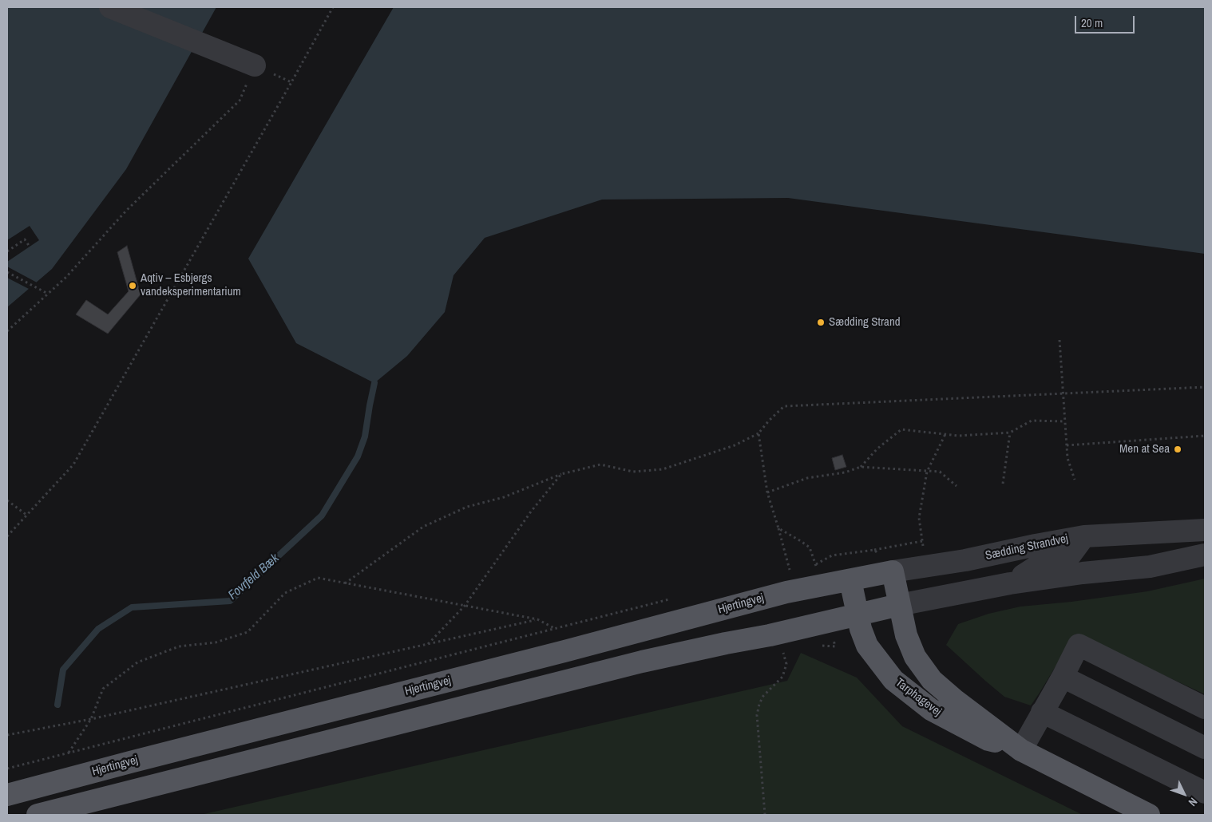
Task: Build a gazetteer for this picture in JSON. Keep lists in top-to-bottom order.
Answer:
{
  "streets": {
    "main road": ["Sædding Strandvej", "Hjertingvej", "Tarphagevej"]
  },
  "crossings": [
    ["Sædding Strandvej", "Hjertingvej"],
    ["Sædding Strandvej", "Tarphagevej"],
    ["Hjertingvej", "Tarphagevej"]
  ],
  "water": ["Fovrfeld Bæk"],
  "places": ["Aqtiv – Esbjergs vandeksperimentarium", "Sædding Strand", "Men at Sea"],
  "scale_bar": "20 m",
  "north": "bottom right"
}
